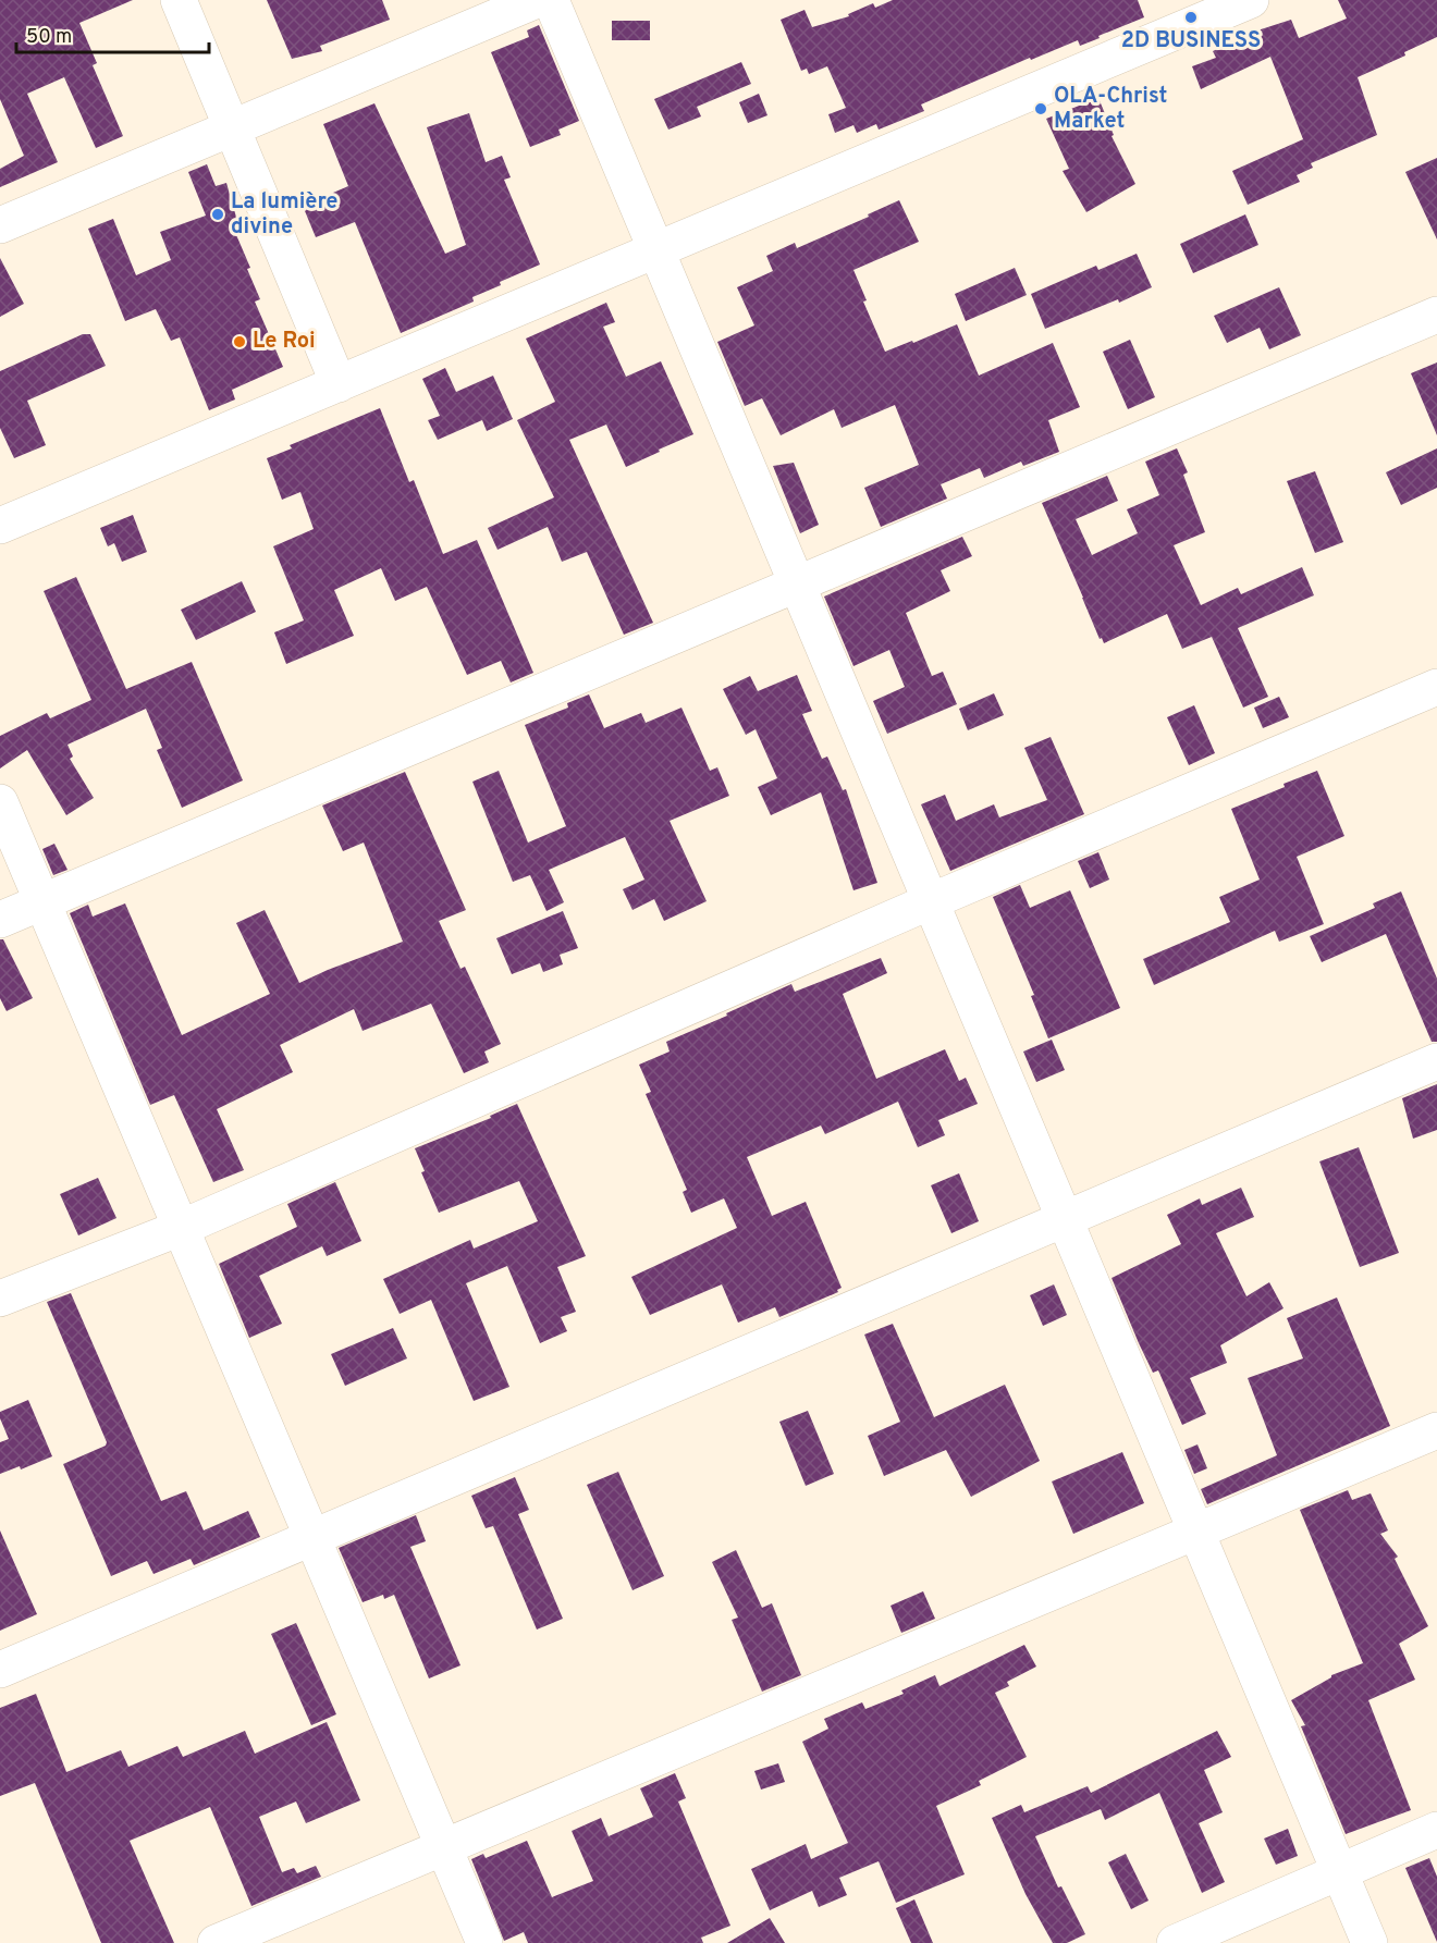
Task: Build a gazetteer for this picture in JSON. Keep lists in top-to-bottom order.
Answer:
{
  "places": [
    "2D BUSINESS",
    "OLA-Christ Market",
    "La lumière divine",
    "Le Roi"
  ],
  "scale_bar": "50 m"
}
